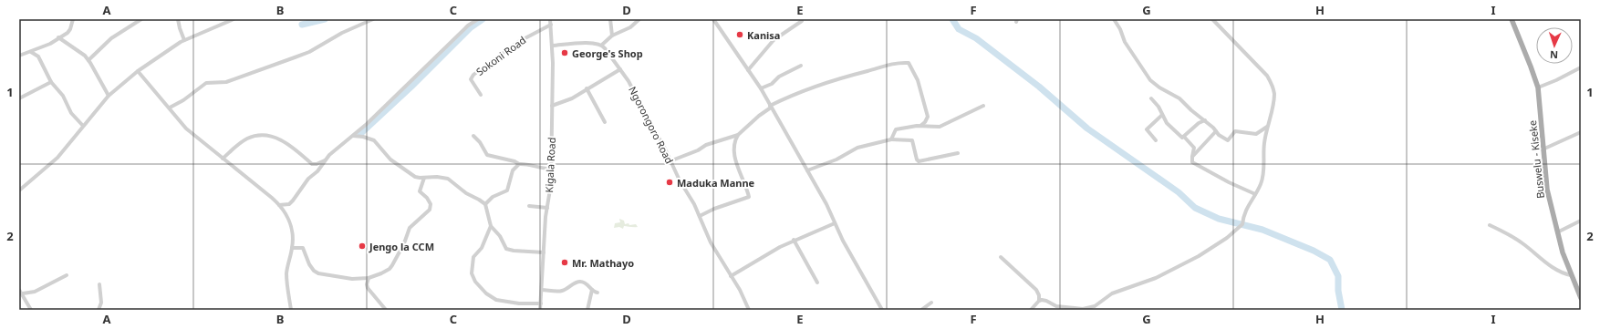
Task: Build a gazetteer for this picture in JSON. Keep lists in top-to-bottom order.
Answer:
{
  "streets": {
    "main road": ["Buswelu - Kiseke"],
    "street": ["Sokoni Road", "Ngorongoro Road", "Kigala Road"]
  },
  "crossings": [
    ["Sokoni Road", "Kigala Road"]
  ],
  "places": [
    "Kanisa",
    "George's Shop",
    "Maduka Manne",
    "Jengo la CCM",
    "Mr. Mathayo"
  ],
  "north": "bottom",
  "grid": {
    "columns": [
      "A",
      "B",
      "C",
      "D",
      "E",
      "F",
      "G",
      "H",
      "I"
    ],
    "rows": ["1", "2"]
  }
}
